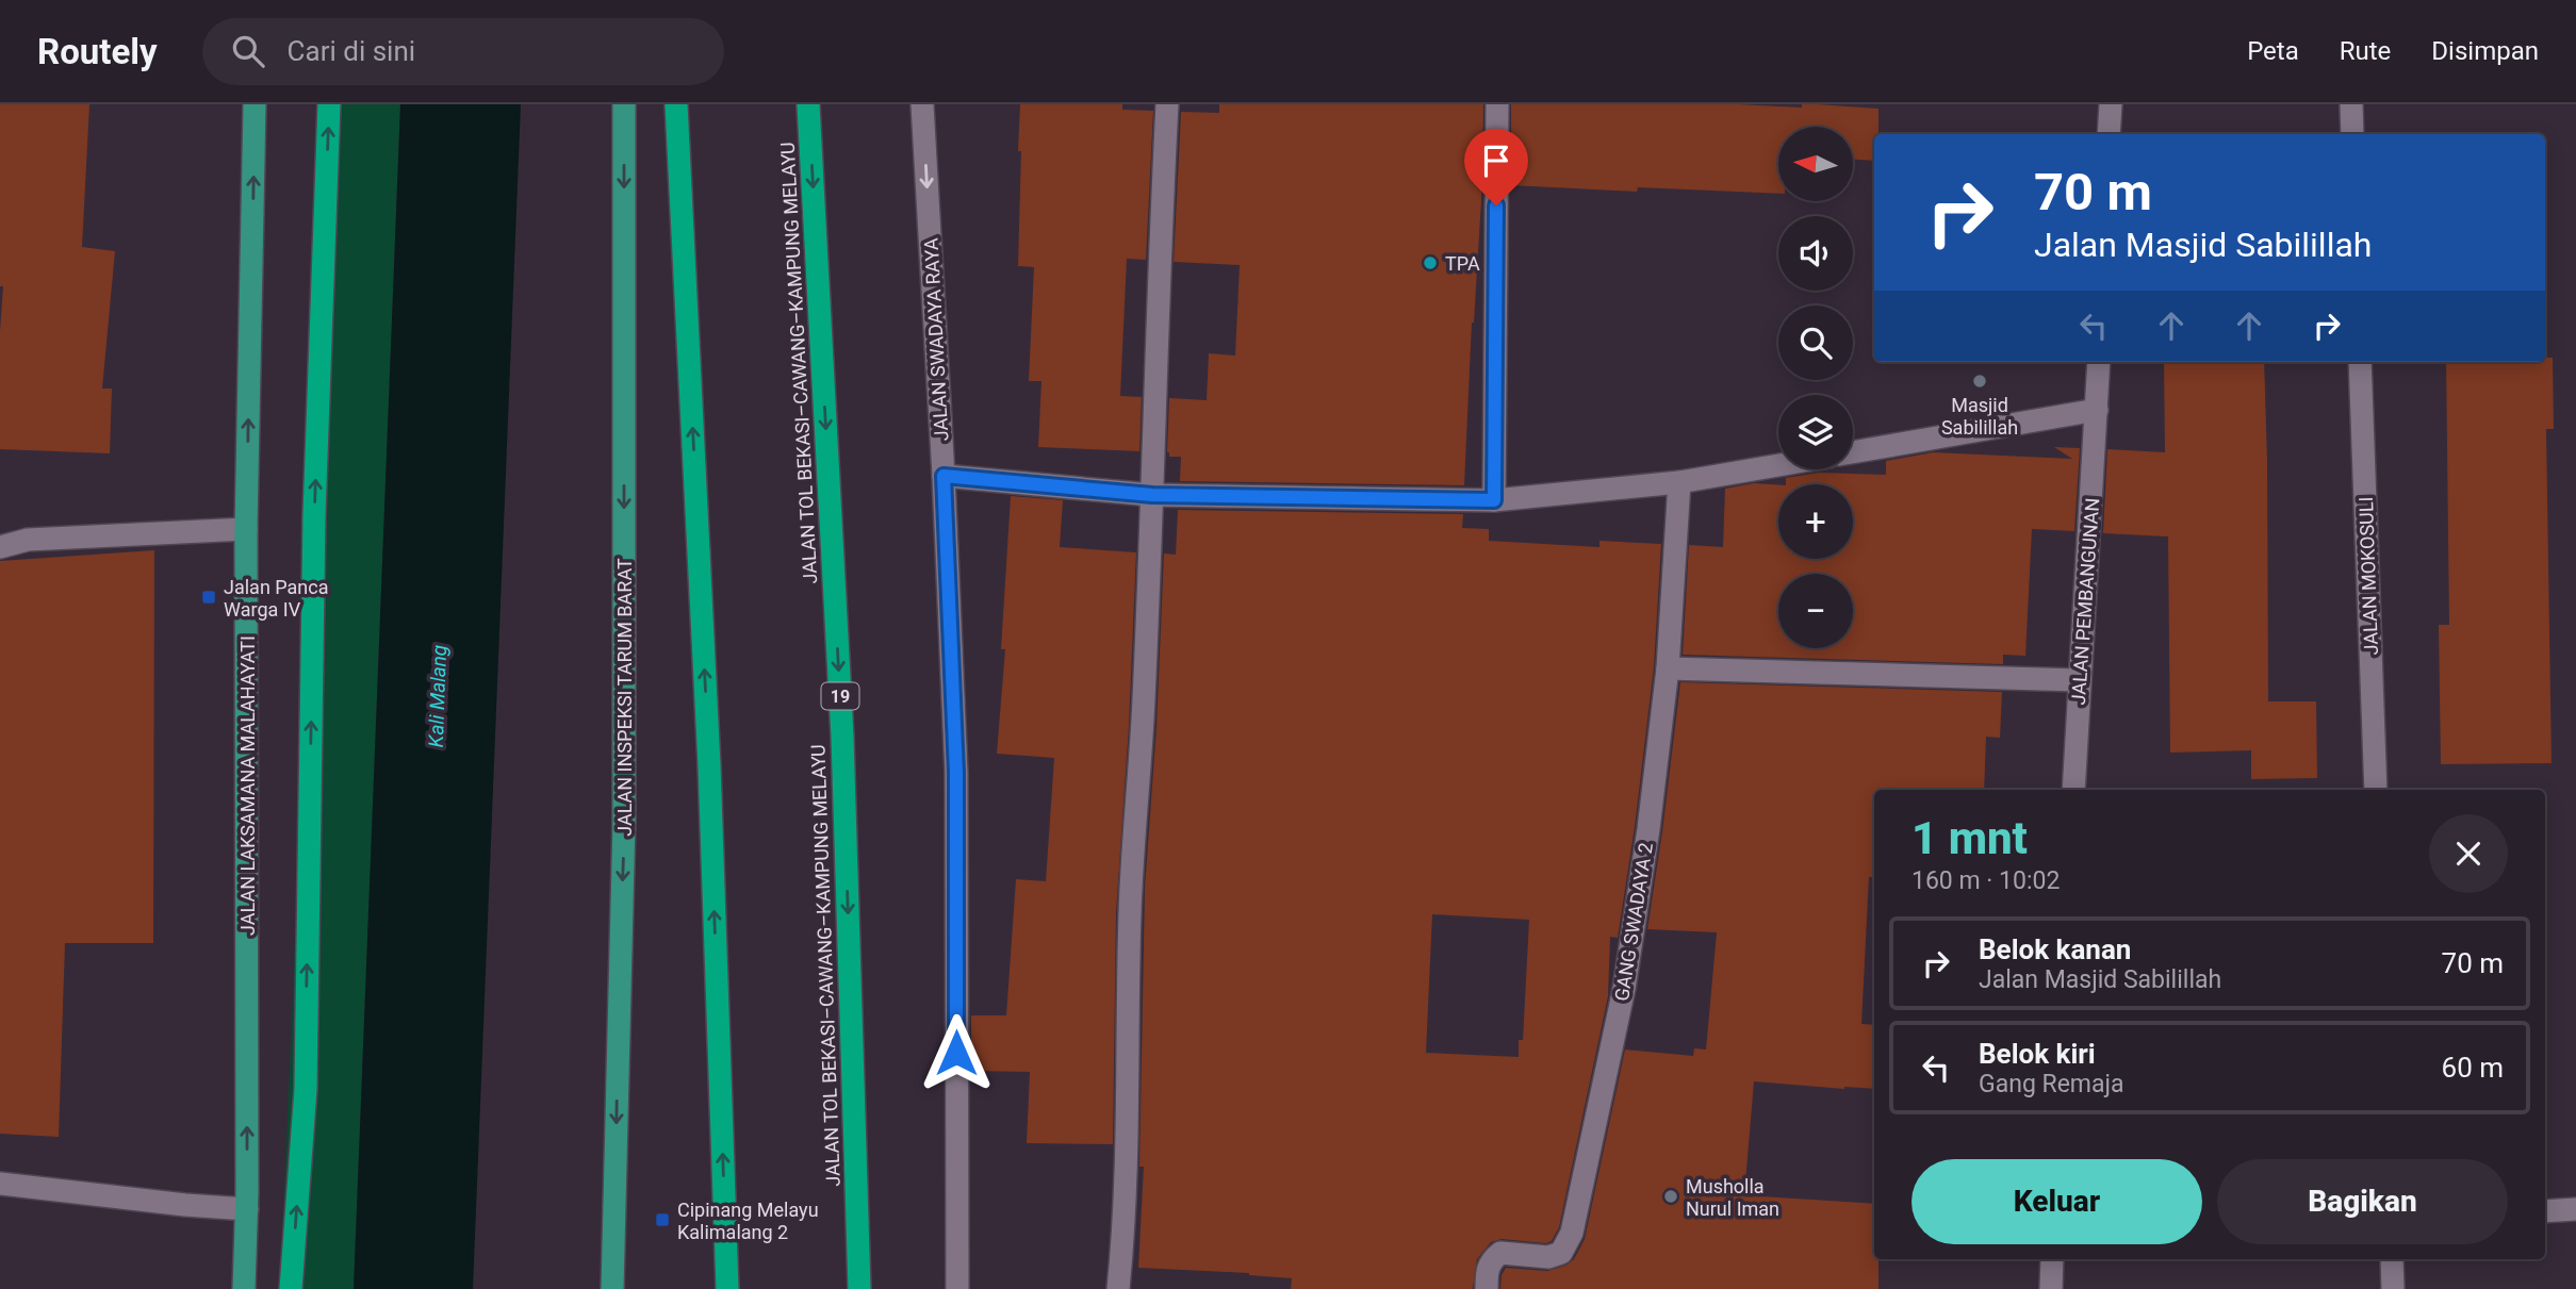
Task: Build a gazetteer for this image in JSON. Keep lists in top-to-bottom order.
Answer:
{
  "streets": {
    "highway": ["JALAN TOL BEKASI–CAWANG–KAMPUNG MELAYU", "19"],
    "main road": ["JALAN INSPEKSI TARUM BARAT", "JALAN LAKSAMANA MALAHAYATI"],
    "street": [
      "JALAN SWADAYA RAYA",
      "JALAN MOKOSULI",
      "JALAN PEMBANGUNAN",
      "GANG SWADAYA 2"
    ]
  },
  "one_way": ["JALAN INSPEKSI TARUM BARAT", "JALAN LAKSAMANA MALAHAYATI"],
  "water": ["Kali Malang"],
  "places": {
    "other": ["TPA", "Masjid Sabilillah", "Musholla Nurul Iman"],
    "transit": ["Jalan Panca Warga IV", "Cipinang Melayu Kalimalang 2"]
  },
  "north": "left",
  "page": {
    "header": "Routely",
    "search": "Cari di sini",
    "nav": ["Peta", "Rute", "Disimpan"],
    "map_buttons": ["+", "−"],
    "turn": ["70 m", "Jalan Masjid Sabilillah"],
    "heading": ["1 mnt", "160 m · 10:02"],
    "list": [
      {
        "name": "Belok kanan",
        "note": "Jalan Masjid Sabilillah",
        "value": "70 m"
      },
      {
        "name": "Belok kiri",
        "note": "Gang Remaja",
        "value": "60 m"
      }
    ],
    "buttons": ["Keluar", "Bagikan"]
  }
}
